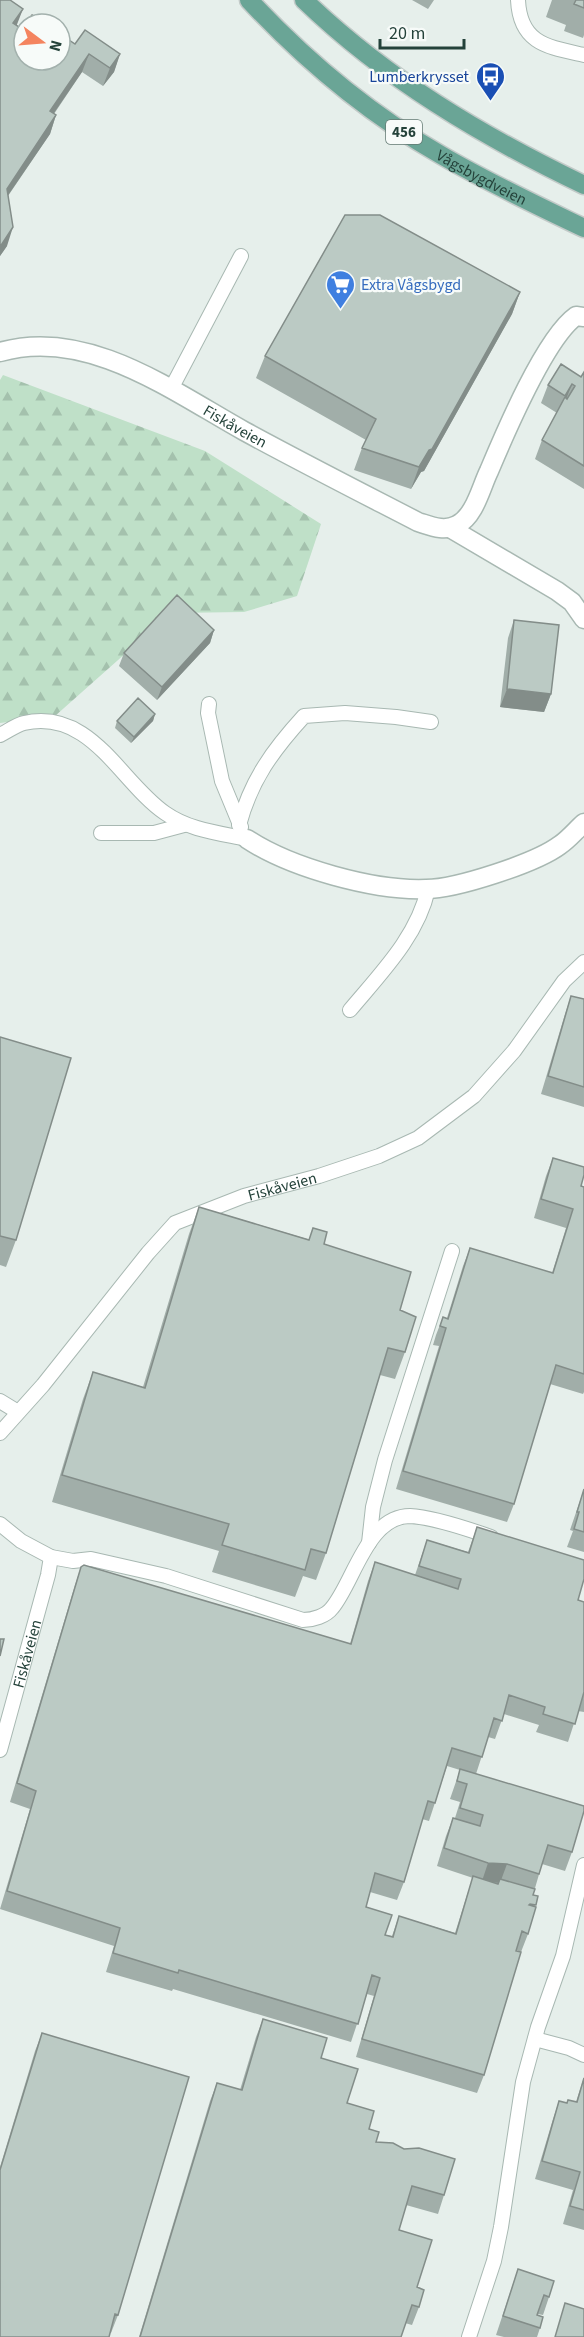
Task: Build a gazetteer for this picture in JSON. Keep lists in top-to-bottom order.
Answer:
{
  "streets": {
    "main road": ["456", "Vågsbygdveien"],
    "street": ["Fiskåveien"]
  },
  "places": {
    "bus stop": ["Lumberkrysset"],
    "supermarket": ["Extra Vågsbygd"]
  },
  "scale_bar": "20 m",
  "north": "right"
}
